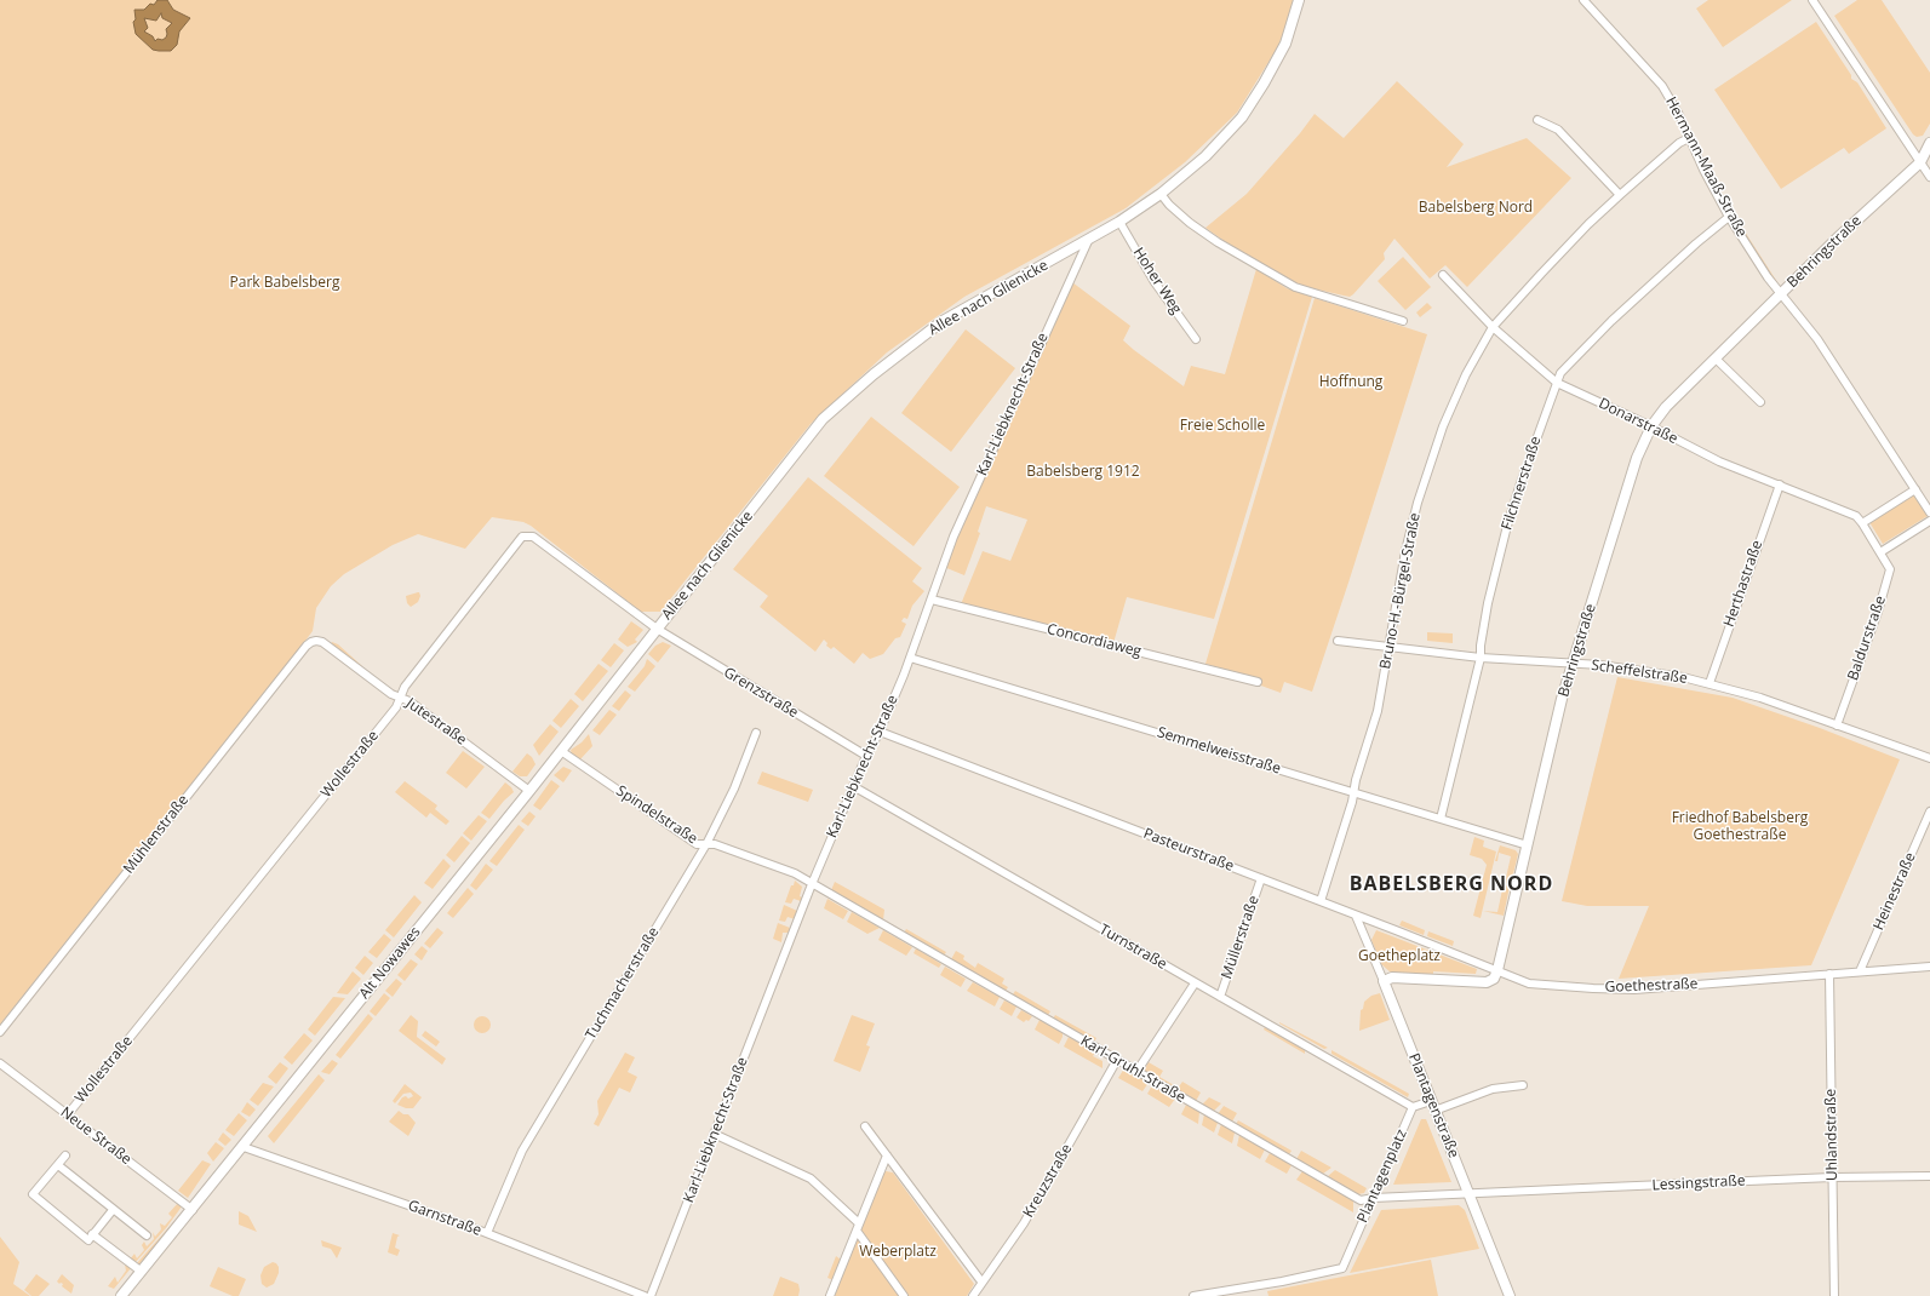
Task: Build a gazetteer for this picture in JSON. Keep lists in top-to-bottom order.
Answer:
{
  "streets": {
    "street": [
      "Hermann-Maaß-Straße",
      "Behringstraße",
      "Hoher Weg",
      "Allee nach Glienicke",
      "Karl-Liebknecht-Straße",
      "Donarstraße",
      "Filchnerstraße",
      "Herthastraße",
      "Bruno-H.-Bürgel-Straße",
      "Baldurstraße",
      "Concordiaweg",
      "Scheffelstraße",
      "Grenzstraße",
      "Jutestraße",
      "Semmelweisstraße",
      "Wollestraße",
      "Spindelstraße",
      "Mühlenstraße",
      "Pasteurstraße",
      "Heinestraße",
      "Müllerstraße",
      "Turnstraße",
      "Alt Nowawes",
      "Tuchmacherstraße",
      "Goethestraße",
      "Karl-Gruhl-Straße",
      "Plantagenstraße",
      "Uhlandstraße",
      "Neue Straße",
      "Plantagenplatz",
      "Kreuzstraße",
      "Lessingstraße",
      "Garnstraße"
    ]
  },
  "crossings": [
    ["Hermann-Maaß-Straße", "Behringstraße"],
    ["Hermann-Maaß-Straße", "Filchnerstraße"],
    ["Hermann-Maaß-Straße", "Bruno-H.-Bürgel-Straße"],
    ["Behringstraße", "Donarstraße"],
    ["Behringstraße", "Scheffelstraße"],
    ["Behringstraße", "Semmelweisstraße"],
    ["Behringstraße", "Pasteurstraße"],
    ["Behringstraße", "Goethestraße"],
    ["Hoher Weg", "Allee nach Glienicke"],
    ["Allee nach Glienicke", "Karl-Liebknecht-Straße"],
    ["Allee nach Glienicke", "Grenzstraße"],
    ["Allee nach Glienicke", "Wollestraße"],
    ["Allee nach Glienicke", "Alt Nowawes"],
    ["Karl-Liebknecht-Straße", "Concordiaweg"],
    ["Karl-Liebknecht-Straße", "Grenzstraße"],
    ["Karl-Liebknecht-Straße", "Semmelweisstraße"],
    ["Karl-Liebknecht-Straße", "Spindelstraße"],
    ["Karl-Liebknecht-Straße", "Pasteurstraße"],
    ["Karl-Liebknecht-Straße", "Turnstraße"],
    ["Karl-Liebknecht-Straße", "Karl-Gruhl-Straße"],
    ["Donarstraße", "Filchnerstraße"],
    ["Donarstraße", "Herthastraße"],
    ["Donarstraße", "Bruno-H.-Bürgel-Straße"],
    ["Donarstraße", "Baldurstraße"],
    ["Filchnerstraße", "Scheffelstraße"],
    ["Filchnerstraße", "Semmelweisstraße"],
    ["Herthastraße", "Scheffelstraße"],
    ["Bruno-H.-Bürgel-Straße", "Scheffelstraße"],
    ["Bruno-H.-Bürgel-Straße", "Semmelweisstraße"],
    ["Bruno-H.-Bürgel-Straße", "Pasteurstraße"],
    ["Baldurstraße", "Scheffelstraße"],
    ["Grenzstraße", "Wollestraße"],
    ["Grenzstraße", "Alt Nowawes"],
    ["Jutestraße", "Wollestraße"],
    ["Jutestraße", "Mühlenstraße"],
    ["Jutestraße", "Alt Nowawes"],
    ["Wollestraße", "Alt Nowawes"],
    ["Wollestraße", "Neue Straße"],
    ["Spindelstraße", "Alt Nowawes"],
    ["Spindelstraße", "Tuchmacherstraße"],
    ["Spindelstraße", "Karl-Gruhl-Straße"],
    ["Pasteurstraße", "Müllerstraße"],
    ["Pasteurstraße", "Goethestraße"],
    ["Pasteurstraße", "Plantagenstraße"],
    ["Heinestraße", "Goethestraße"],
    ["Müllerstraße", "Turnstraße"],
    ["Turnstraße", "Plantagenplatz"],
    ["Alt Nowawes", "Neue Straße"],
    ["Alt Nowawes", "Garnstraße"],
    ["Tuchmacherstraße", "Garnstraße"],
    ["Goethestraße", "Uhlandstraße"],
    ["Karl-Gruhl-Straße", "Plantagenstraße"],
    ["Karl-Gruhl-Straße", "Plantagenplatz"],
    ["Karl-Gruhl-Straße", "Kreuzstraße"],
    ["Karl-Gruhl-Straße", "Lessingstraße"],
    ["Plantagenstraße", "Lessingstraße"],
    ["Uhlandstraße", "Lessingstraße"]
  ],
  "districts": ["BABELSBERG NORD"],
  "parks": [
    "Babelsberg Nord",
    "Park Babelsberg",
    "Hoffnung",
    "Freie Scholle",
    "Babelsberg 1912",
    "Friedhof Babelsberg Goethestraße",
    "Goetheplatz",
    "Weberplatz"
  ]
}
